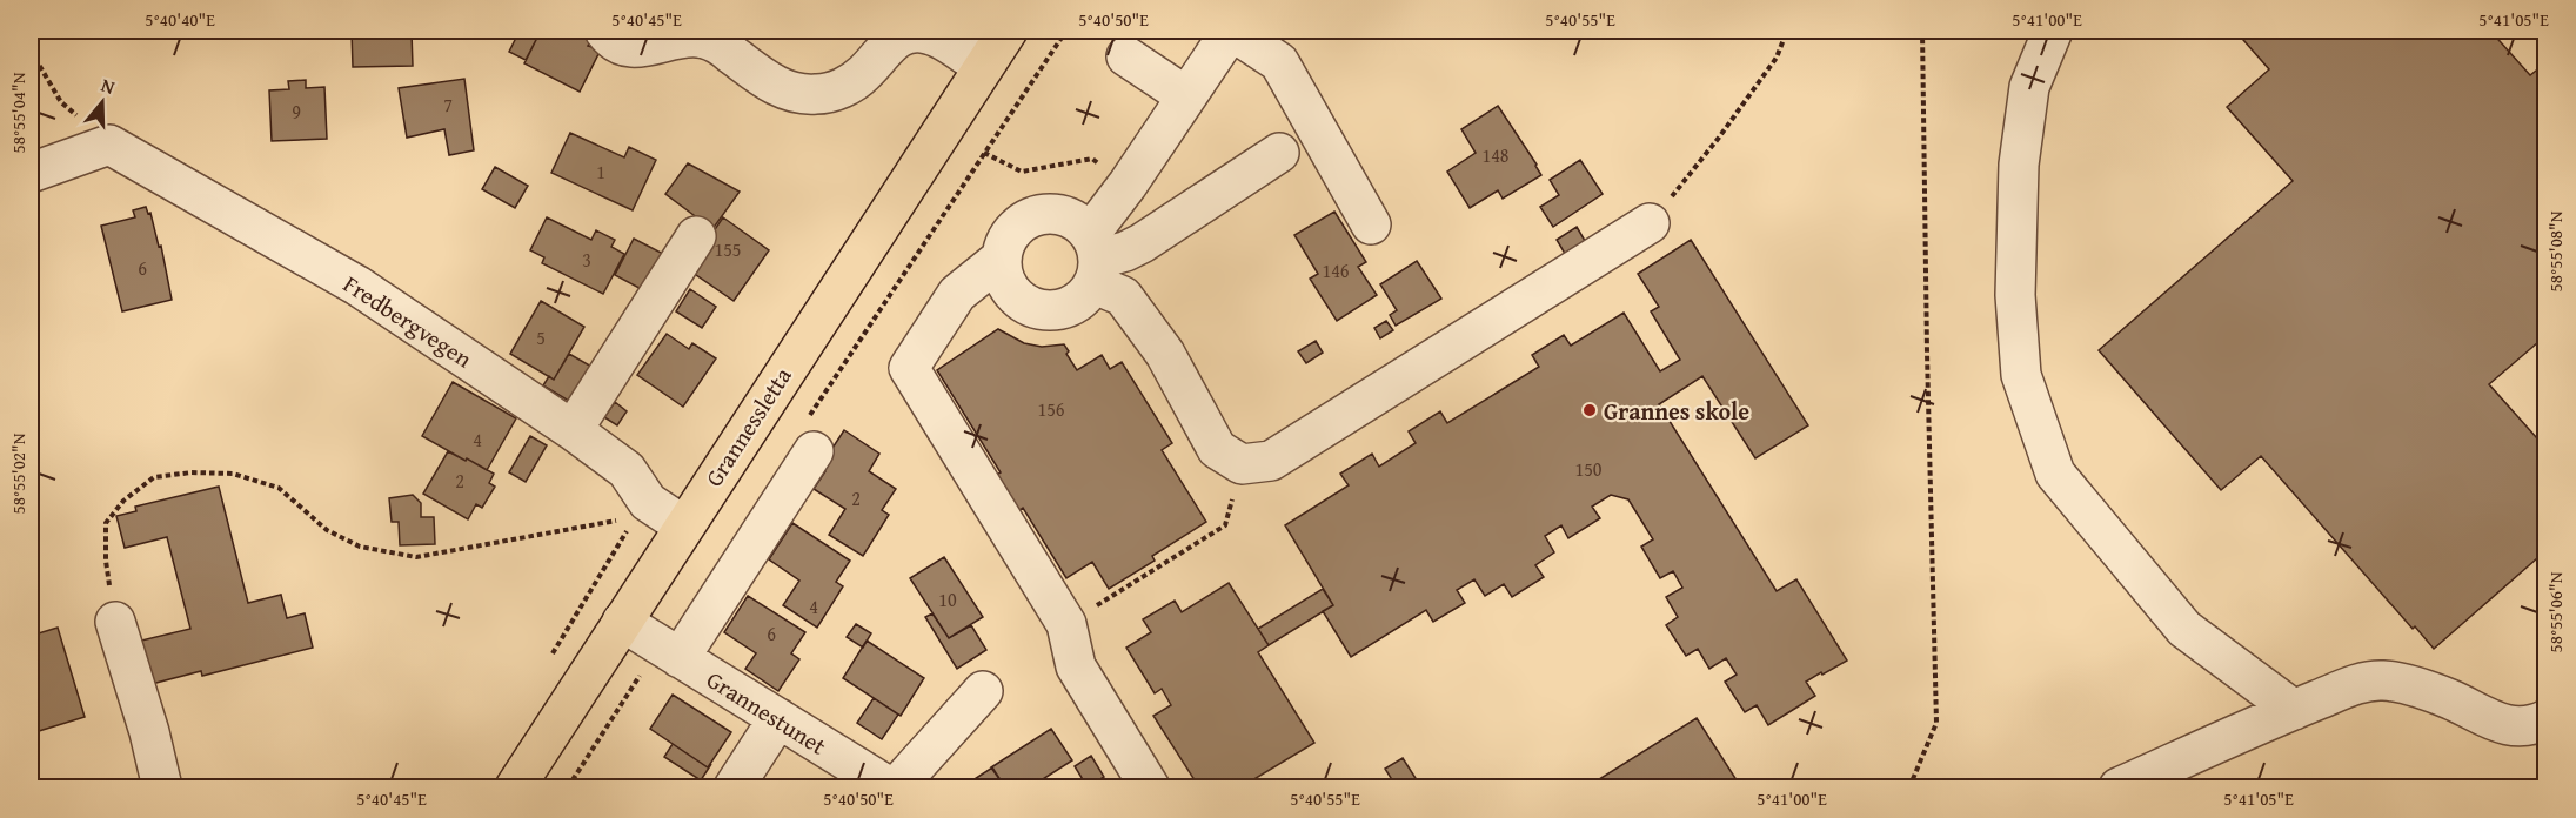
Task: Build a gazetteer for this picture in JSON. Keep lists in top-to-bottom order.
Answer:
{
  "streets": {
    "main road": ["Grannessletta"],
    "street": ["Fredbergvegen", "Grannestunet"]
  },
  "crossings": [
    ["Fredbergvegen", "Grannessletta"],
    ["Grannessletta", "Grannestunet"]
  ],
  "places": ["Grannes skole"],
  "house_numbers": [
    "7",
    "9",
    "148",
    "1",
    "155",
    "3",
    "6",
    "146",
    "5",
    "156",
    "4",
    "150",
    "2",
    "2",
    "10",
    "4",
    "6"
  ],
  "north": "top",
  "coordinates": [
    "5°40'40\"E",
    "5°40'45\"E",
    "5°40'50\"E",
    "5°40'55\"E",
    "5°41'00\"E",
    "5°41'05\"E",
    "58°55'04\"N",
    "58°55'08\"N",
    "58°55'02\"N",
    "58°55'06\"N"
  ]
}
